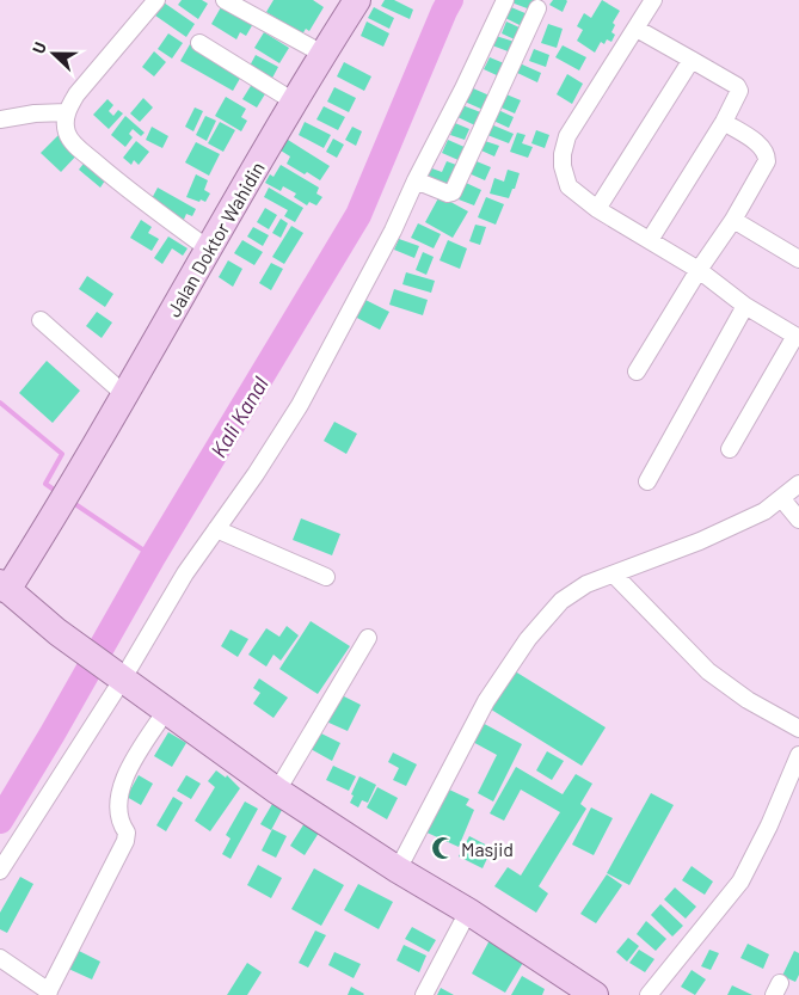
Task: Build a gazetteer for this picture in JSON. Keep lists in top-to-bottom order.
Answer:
{
  "streets": {
    "main road": ["Jalan Doktor Wahidin"]
  },
  "water": ["Kali Kanal"],
  "places": {
    "mosque": ["Masjid"]
  },
  "north": "left"
}
